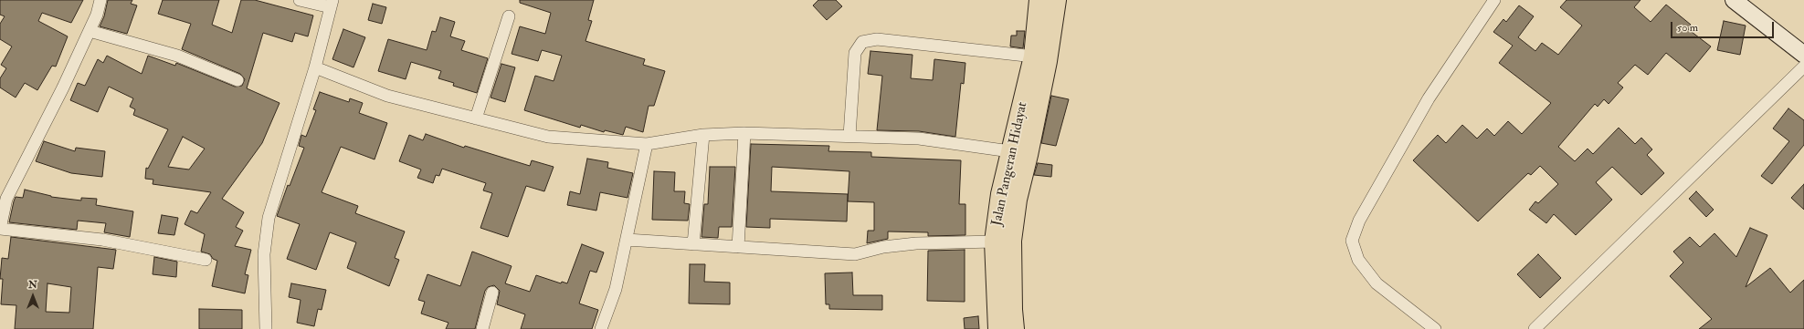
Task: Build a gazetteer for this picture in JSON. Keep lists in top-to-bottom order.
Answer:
{
  "streets": {
    "highway": ["Jalan Pangeran Hidayat"]
  },
  "scale_bar": "50 m",
  "north": "top"
}
